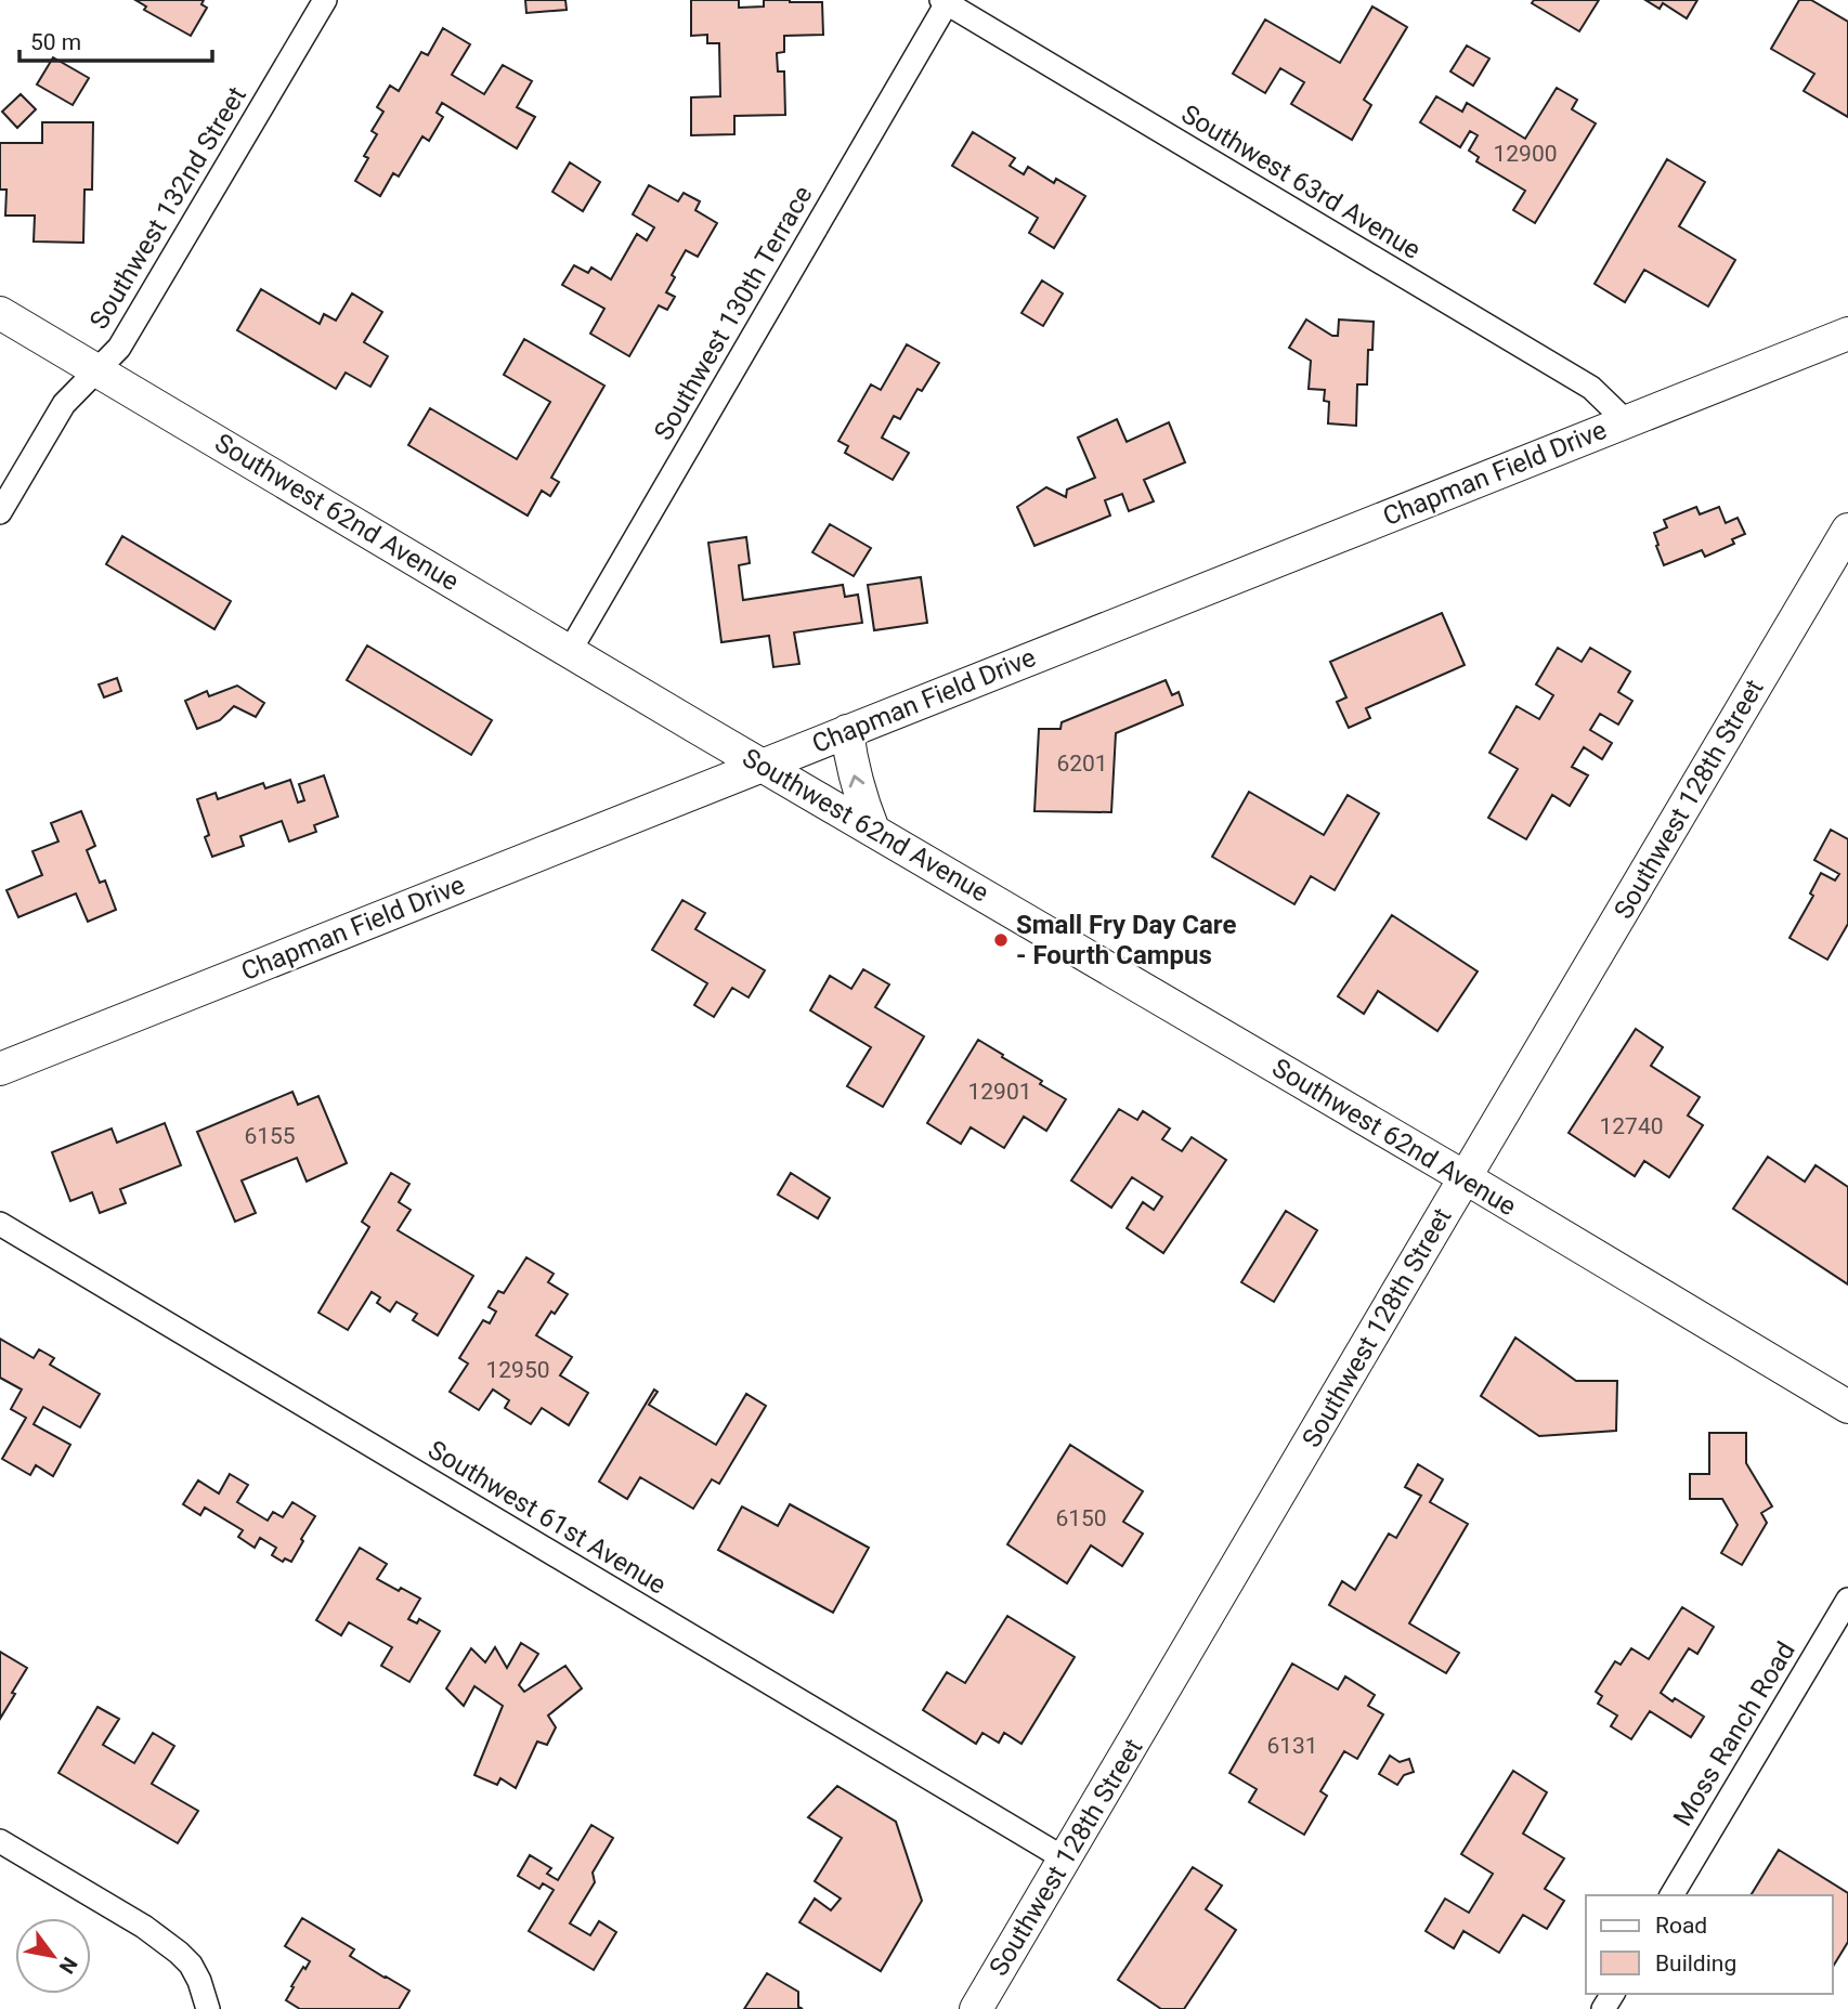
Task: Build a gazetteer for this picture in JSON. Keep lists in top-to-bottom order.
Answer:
{
  "streets": {
    "street": [
      "Southwest 63rd Avenue",
      "Southwest 132nd Street",
      "Southwest 130th Terrace",
      "Chapman Field Drive",
      "Southwest 62nd Avenue",
      "Southwest 128th Street",
      "Southwest 61st Avenue",
      "Moss Ranch Road"
    ]
  },
  "crossings": [
    ["Southwest 63rd Avenue", "Southwest 130th Terrace"],
    ["Southwest 63rd Avenue", "Chapman Field Drive"],
    ["Southwest 132nd Street", "Southwest 62nd Avenue"],
    ["Southwest 130th Terrace", "Southwest 62nd Avenue"],
    ["Chapman Field Drive", "Southwest 62nd Avenue"],
    ["Southwest 62nd Avenue", "Southwest 128th Street"],
    ["Southwest 128th Street", "Southwest 61st Avenue"]
  ],
  "places": ["Small Fry Day Care - Fourth Campus"],
  "house_numbers": [
    "12900",
    "6201",
    "12901",
    "12740",
    "6155",
    "12950",
    "6150",
    "6131"
  ],
  "legend": ["Road", "Building"],
  "scale_bar": "50 m",
  "north": "bottom right"
}
